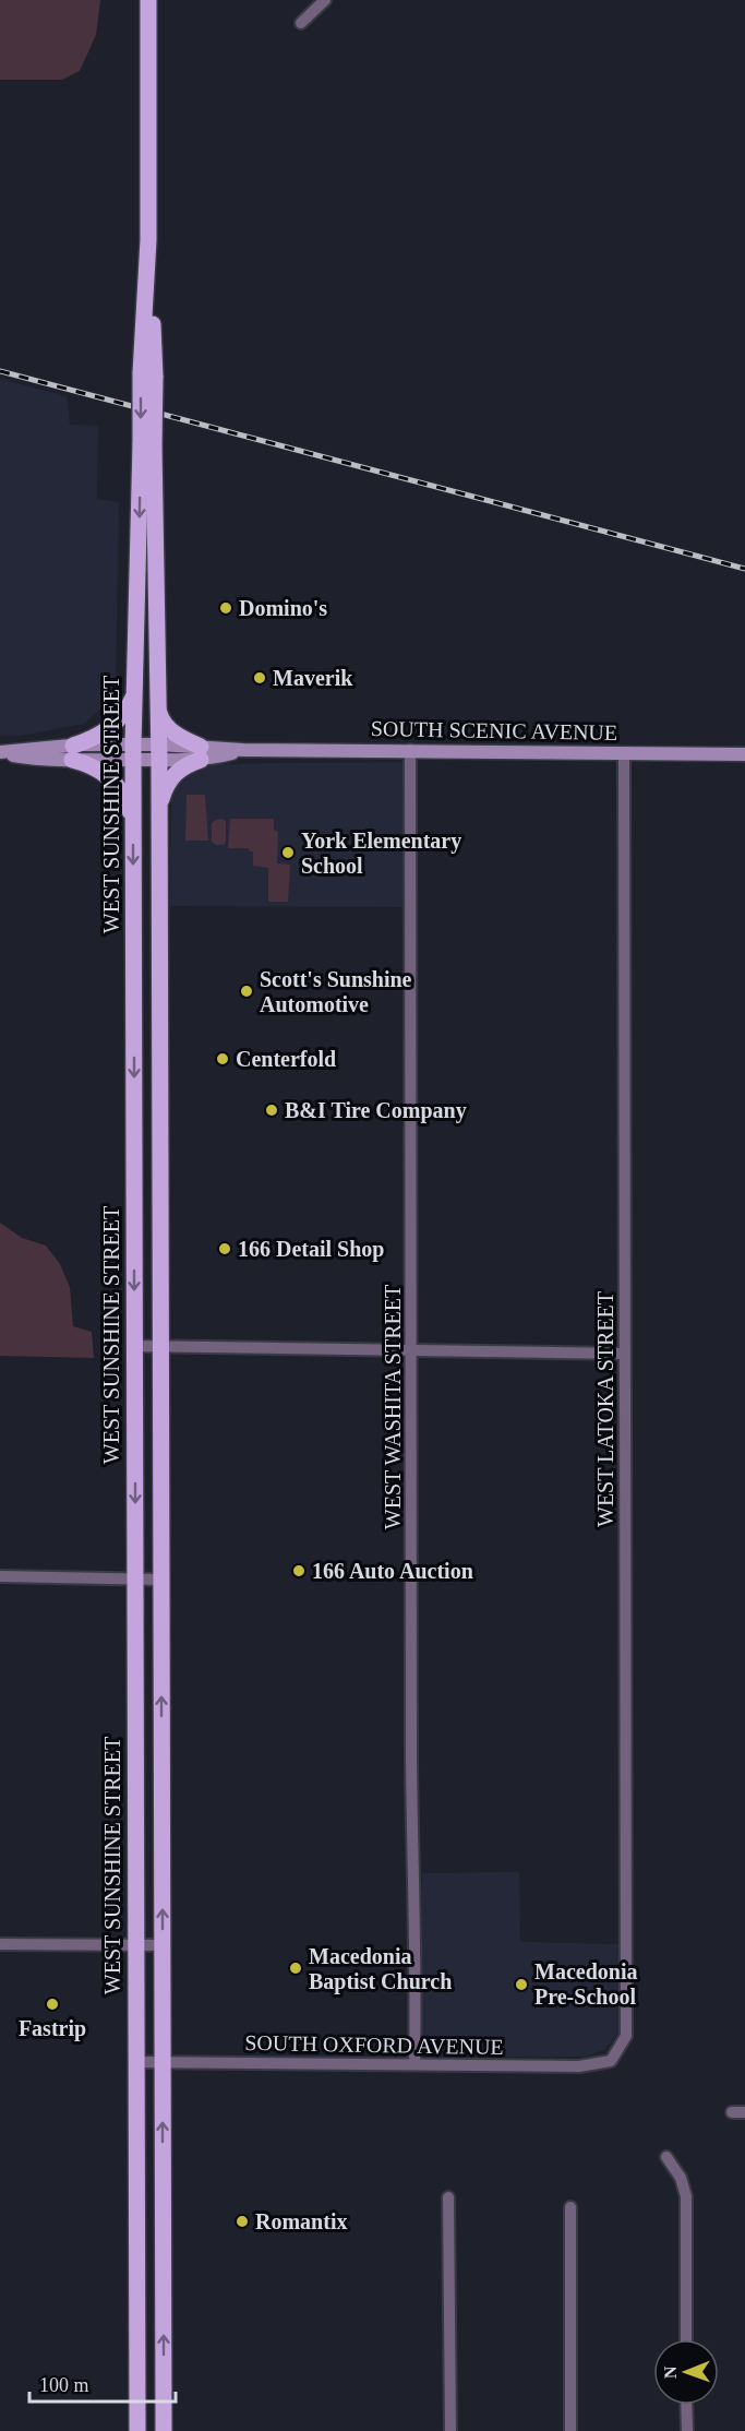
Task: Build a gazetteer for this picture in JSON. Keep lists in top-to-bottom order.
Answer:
{
  "streets": {
    "main road": ["SOUTH SCENIC AVENUE", "WEST SUNSHINE STREET"],
    "street": ["WEST WASHITA STREET", "WEST LATOKA STREET", "SOUTH OXFORD AVENUE"]
  },
  "crossings": [
    ["SOUTH SCENIC AVENUE", "WEST SUNSHINE STREET"],
    ["SOUTH SCENIC AVENUE", "WEST WASHITA STREET"],
    ["SOUTH SCENIC AVENUE", "WEST LATOKA STREET"],
    ["WEST SUNSHINE STREET", "SOUTH OXFORD AVENUE"],
    ["WEST WASHITA STREET", "SOUTH OXFORD AVENUE"],
    ["WEST LATOKA STREET", "SOUTH OXFORD AVENUE"]
  ],
  "places": [
    "Domino's",
    "Maverik",
    "York Elementary School",
    "Scott's Sunshine Automotive",
    "Centerfold",
    "B&I Tire Company",
    "166 Detail Shop",
    "166 Auto Auction",
    "Macedonia Baptist Church",
    "Macedonia Pre-School",
    "Fastrip",
    "Romantix"
  ],
  "scale_bar": "100 m",
  "north": "left"
}
